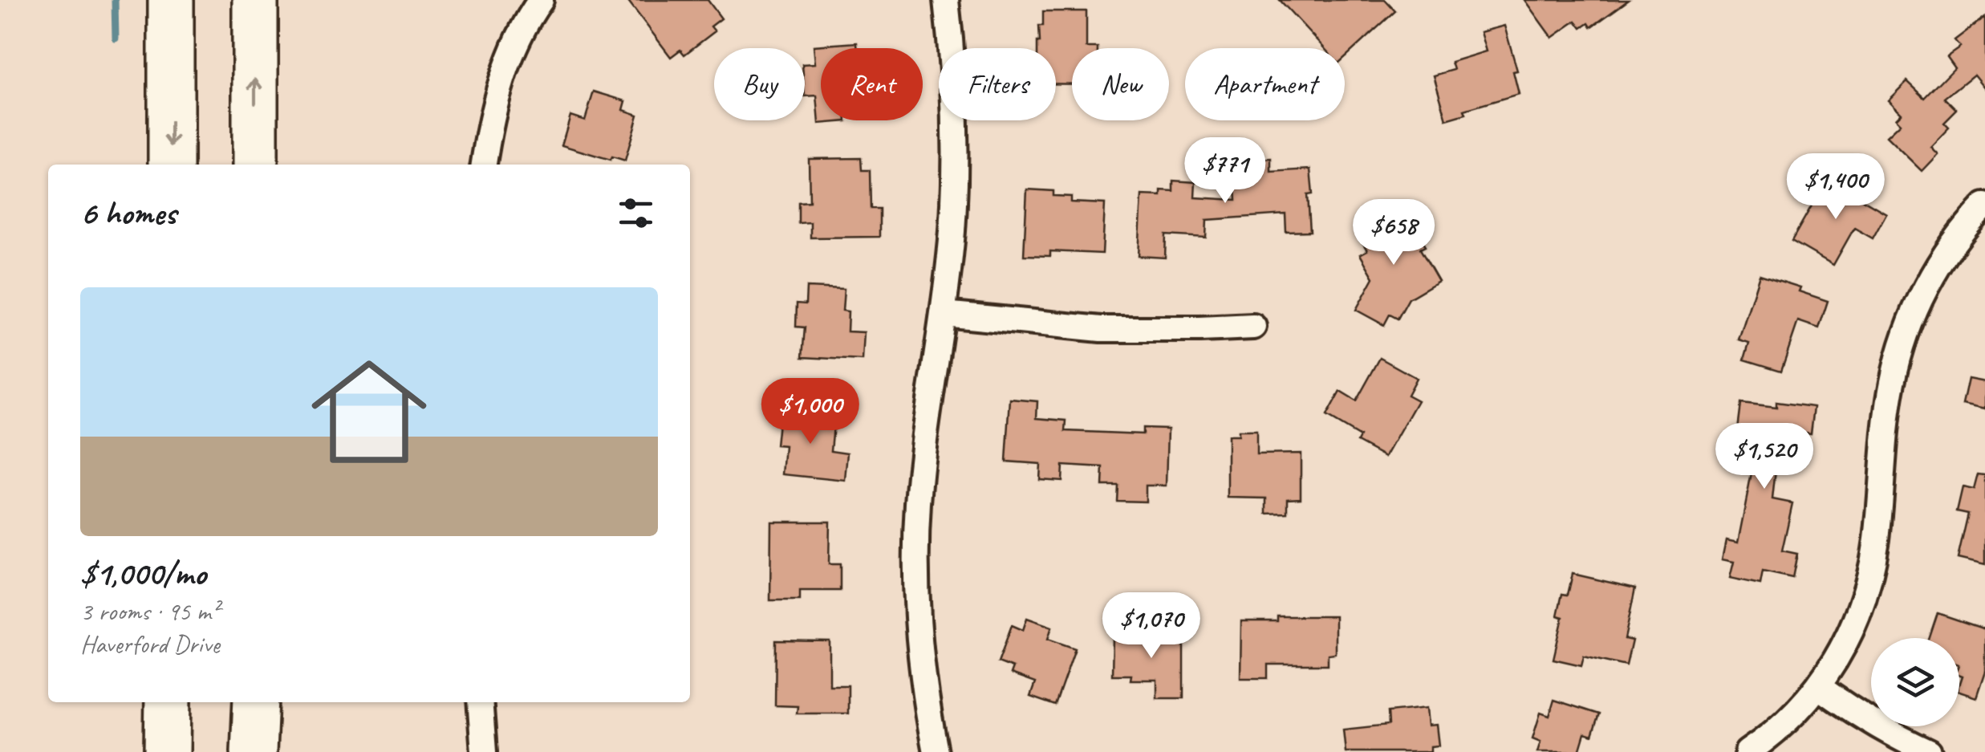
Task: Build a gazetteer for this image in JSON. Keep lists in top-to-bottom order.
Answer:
{
  "page": {
    "chip": [
      "Buy",
      "Rent",
      "Filters",
      "New",
      "Apartment"
    ],
    "price": [
      "$771",
      "$1,400",
      "$658",
      "$1,000",
      "$1,520",
      "$1,070"
    ],
    "heading": "6 homes",
    "list": [
      {
        "name": "$1,000/mo",
        "note": "3 rooms · 95 m² · Haverford Drive"
      }
    ]
  }
}
